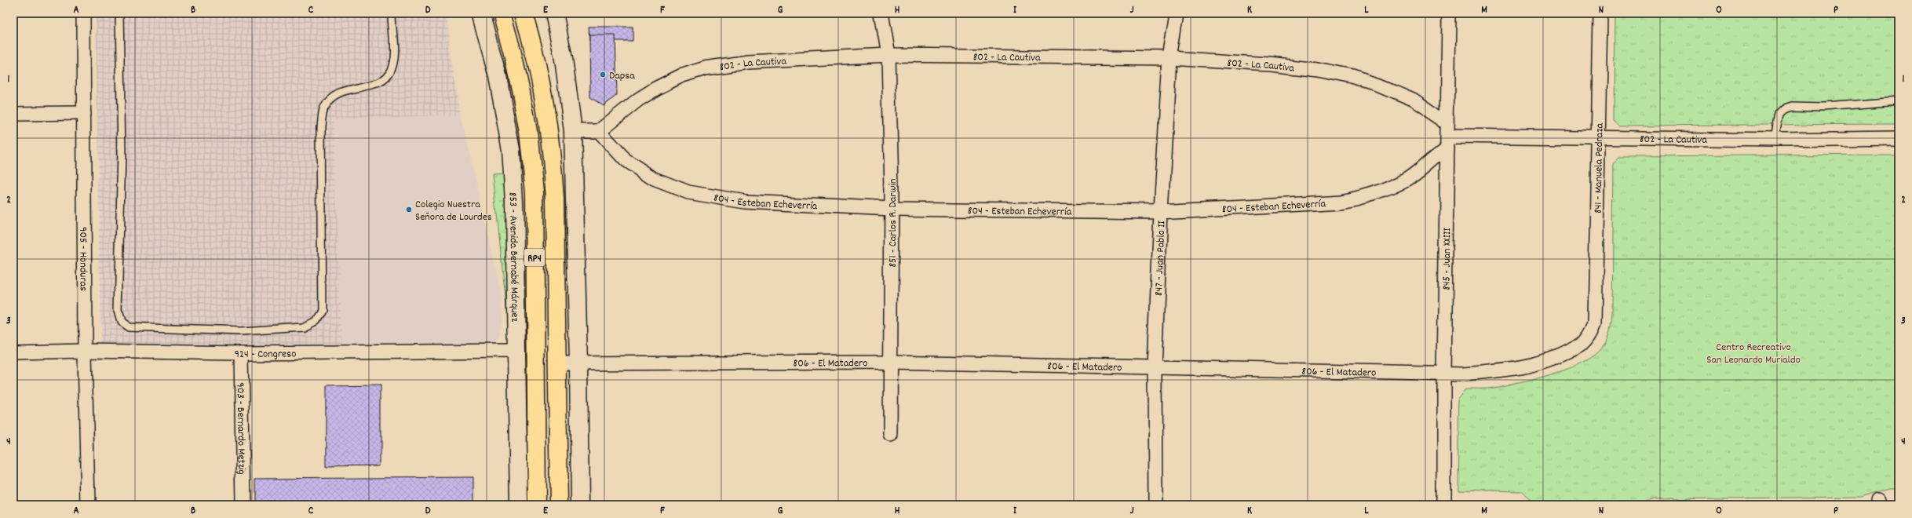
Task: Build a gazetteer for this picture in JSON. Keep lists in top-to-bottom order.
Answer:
{
  "streets": {
    "main road": ["853 - Avenida Bernabé Márquez", "RP4"],
    "street": [
      "802 - La Cautiva",
      "841 - Manuela Pedraza",
      "804 - Esteban Echeverría",
      "851 - Carlos R. Darwin",
      "905 - Honduras",
      "847 - Juan Pablo II",
      "845 - Juan XXIII",
      "924 - Congreso",
      "806 - El Matadero",
      "903 - Bernardo Metzig"
    ]
  },
  "crossings": [
    ["802 - La Cautiva", "841 - Manuela Pedraza"],
    ["802 - La Cautiva", "804 - Esteban Echeverría"],
    ["802 - La Cautiva", "851 - Carlos R. Darwin"],
    ["802 - La Cautiva", "847 - Juan Pablo II"],
    ["802 - La Cautiva", "845 - Juan XXIII"],
    ["841 - Manuela Pedraza", "806 - El Matadero"],
    ["804 - Esteban Echeverría", "851 - Carlos R. Darwin"],
    ["804 - Esteban Echeverría", "847 - Juan Pablo II"],
    ["804 - Esteban Echeverría", "845 - Juan XXIII"],
    ["851 - Carlos R. Darwin", "806 - El Matadero"],
    ["853 - Avenida Bernabé Márquez", "924 - Congreso"],
    ["RP4", "806 - El Matadero"],
    ["905 - Honduras", "924 - Congreso"],
    ["847 - Juan Pablo II", "806 - El Matadero"],
    ["845 - Juan XXIII", "806 - El Matadero"],
    ["924 - Congreso", "903 - Bernardo Metzig"]
  ],
  "parks": ["Centro Recreativo San Leonardo Murialdo"],
  "places": ["Dapsa", "Colegio Nuestra Señora de Lourdes"],
  "grid": {
    "columns": [
      "A",
      "B",
      "C",
      "D",
      "E",
      "F",
      "G",
      "H",
      "I",
      "J",
      "K",
      "L",
      "M",
      "N",
      "O",
      "P"
    ],
    "rows": [
      "1",
      "2",
      "3",
      "4"
    ]
  }
}
